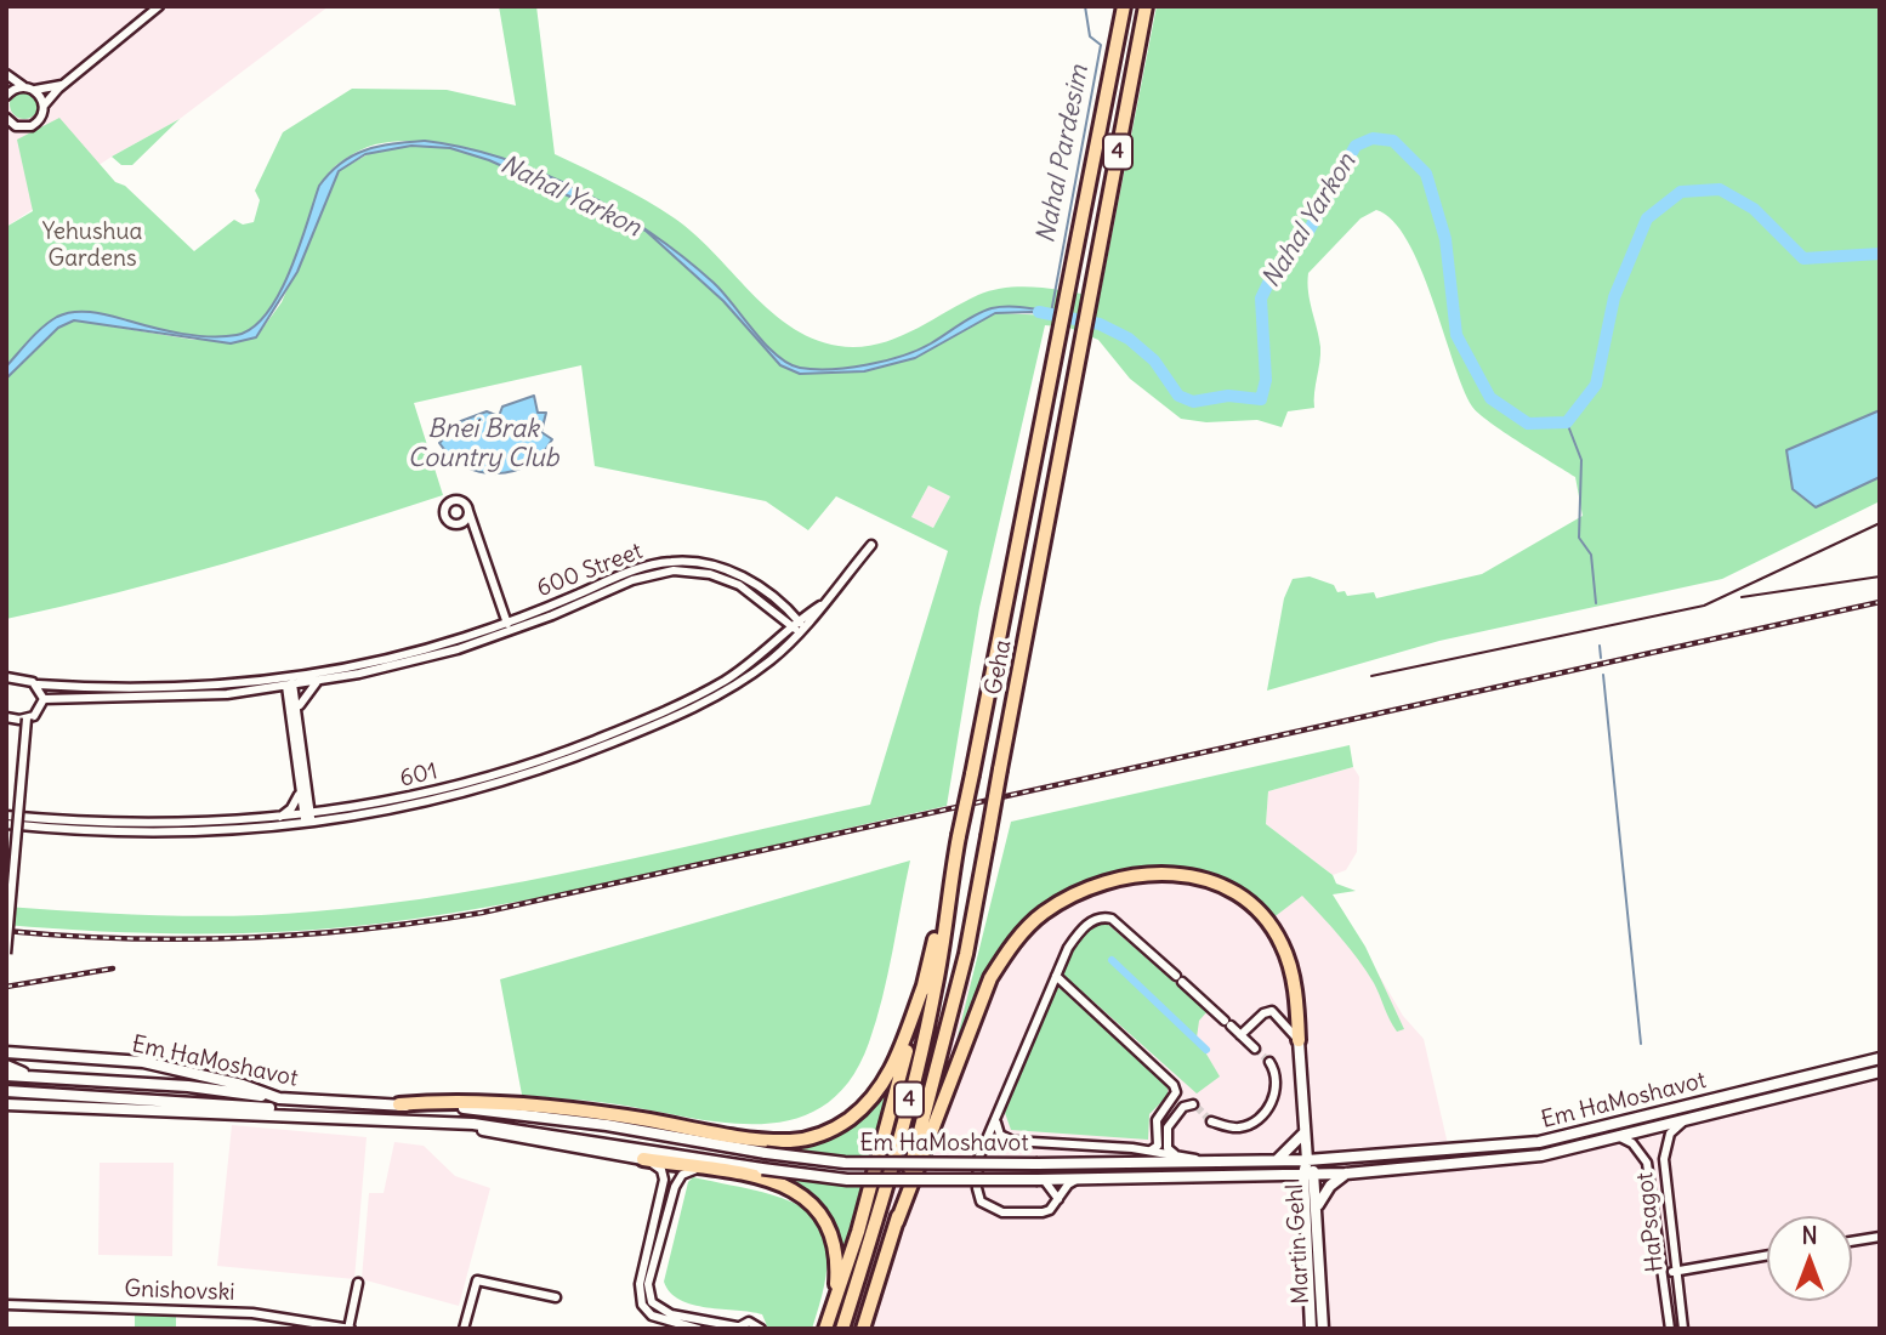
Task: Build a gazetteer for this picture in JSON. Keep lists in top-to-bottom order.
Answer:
{
  "streets": {
    "highway": ["4", "Geha"],
    "main road": ["Em HaMoshavot", "Martin Gehl"],
    "street": [
      "600 Street",
      "601",
      "HaPsagot",
      "Gnishovski"
    ]
  },
  "crossings": [
    ["600 Street", "601"],
    ["Em HaMoshavot", "HaPsagot"],
    ["Em HaMoshavot", "Martin Gehl"]
  ],
  "water": ["Nahal Pardesim", "Nahal Yarkon", "Bnei Brak Country Club"],
  "parks": ["Yehushua Gardens"],
  "north": "top"
}
